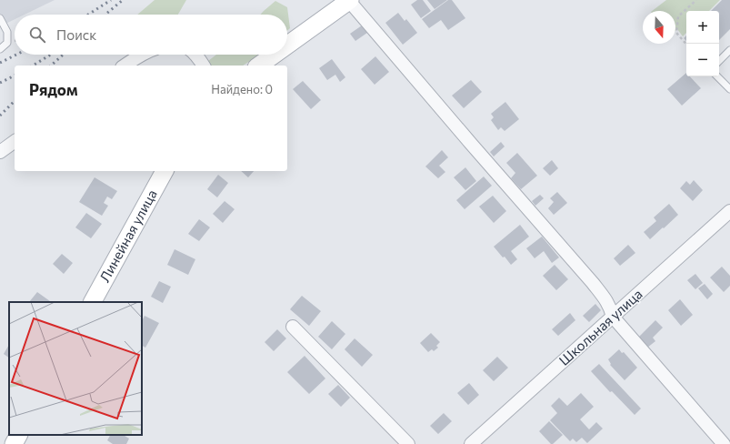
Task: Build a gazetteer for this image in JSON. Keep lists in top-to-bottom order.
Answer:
{
  "streets": {
    "main road": ["Линейная улица"],
    "street": ["Школьная улица"]
  },
  "north": "bottom",
  "page": {
    "map_buttons": ["+", "−"],
    "search": "Поиск",
    "heading": ["Рядом", "Найдено: 0"]
  }
}
